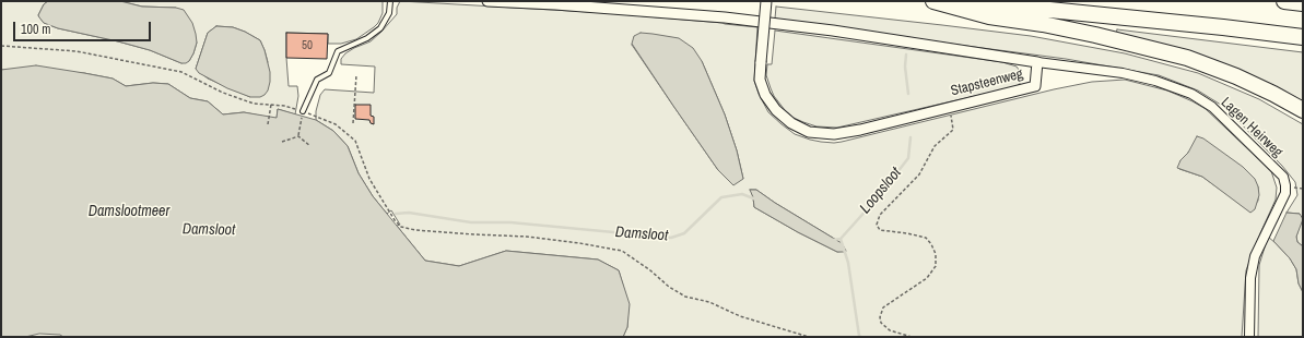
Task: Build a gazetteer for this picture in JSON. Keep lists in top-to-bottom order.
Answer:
{
  "streets": {
    "street": ["Stapsteenweg", "Lagen Heirweg"]
  },
  "crossings": [
    ["Stapsteenweg", "Lagen Heirweg"]
  ],
  "water": ["Loopsloot", "Damslootmeer", "Damsloot"],
  "house_numbers": ["50"],
  "scale_bar": "100 m"
}
